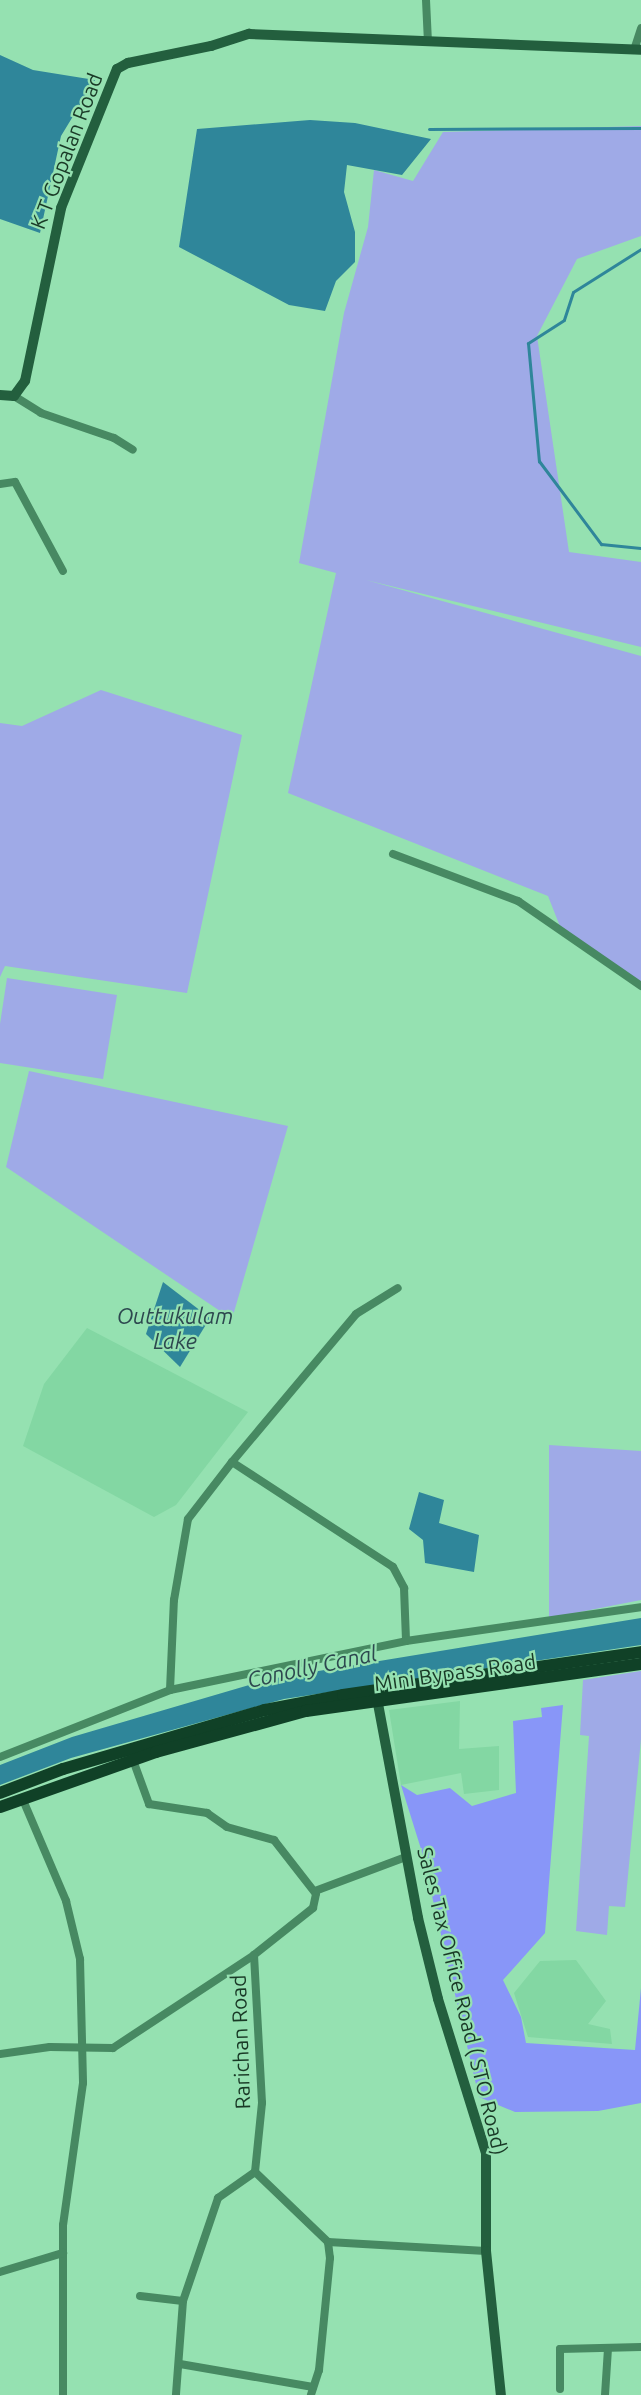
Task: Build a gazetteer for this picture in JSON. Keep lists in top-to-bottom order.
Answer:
{
  "streets": {
    "main road": ["Mini Bypass Road"],
    "street": ["K T Gopalan Road", "Sales Tax Office Road ( STO Road)", "Rarichan Road"]
  },
  "crossings": [
    ["Mini Bypass Road", "Sales Tax Office Road ( STO Road)"]
  ],
  "water": ["Outtukulam Lake", "Conolly Canal"]
}
